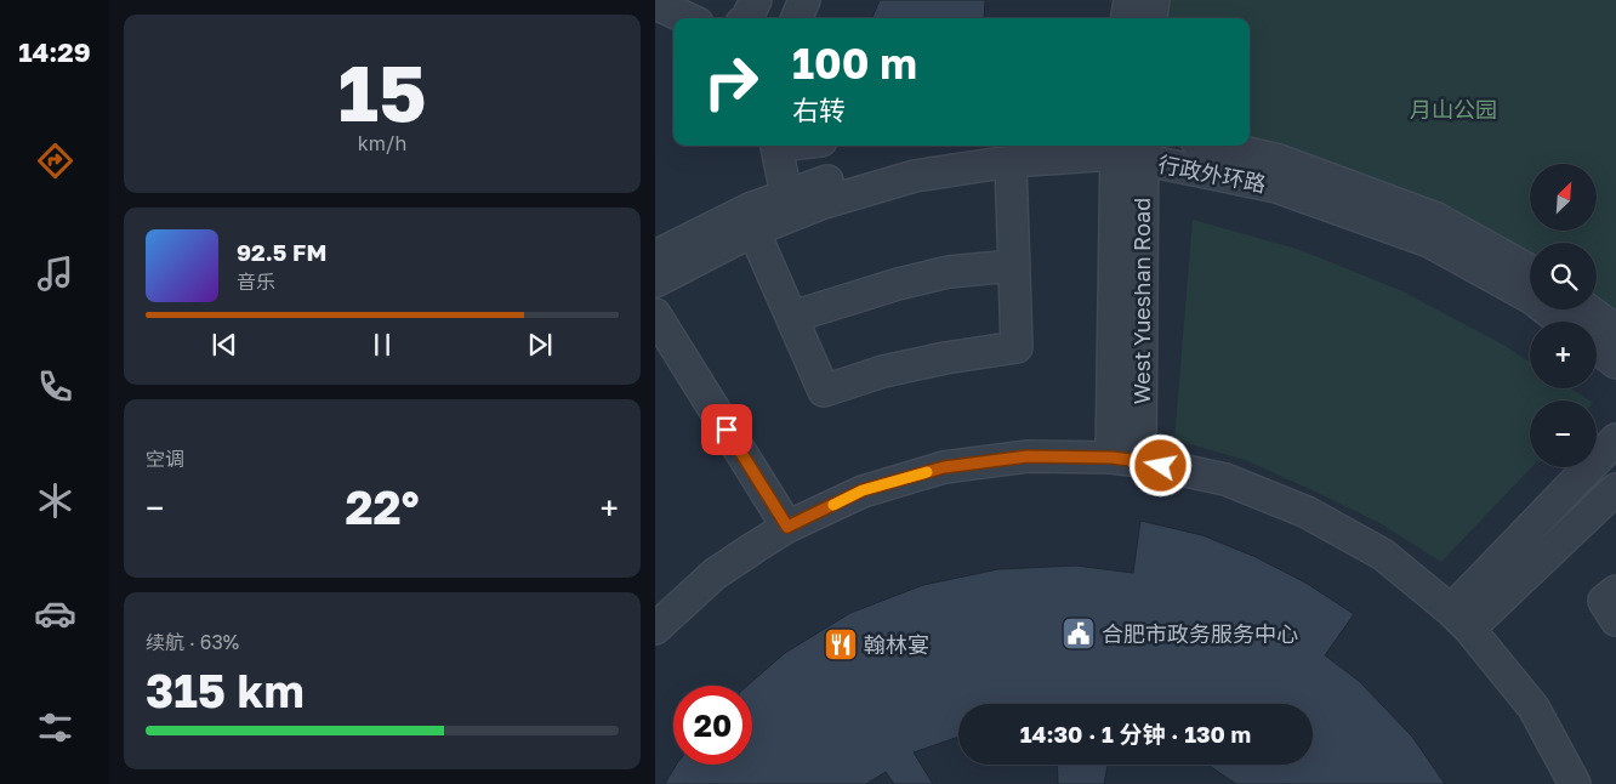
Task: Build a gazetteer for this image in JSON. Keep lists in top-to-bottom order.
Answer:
{
  "streets": {
    "street": ["行政外环路", "West Yueshan Road"]
  },
  "crossings": [
    ["行政外环路", "West Yueshan Road"]
  ],
  "parks": ["月山公园"],
  "places": {
    "public building": ["合肥市政务服务中心"],
    "restaurant": ["翰林宴"]
  },
  "north": "top right",
  "page": {
    "tabs": "14:29",
    "tile": [
      ["15", "km/h"],
      "空调",
      ["续航 · 63%", "315 km"]
    ],
    "turn": ["100 m", "右转"],
    "map_buttons": ["+", "−"],
    "song": ["92.5 FM", "音乐"],
    "heat": ["−", "22°", "+"],
    "limit": "20",
    "trip": "14:30 · 1 分钟 · 130 m"
  }
}
